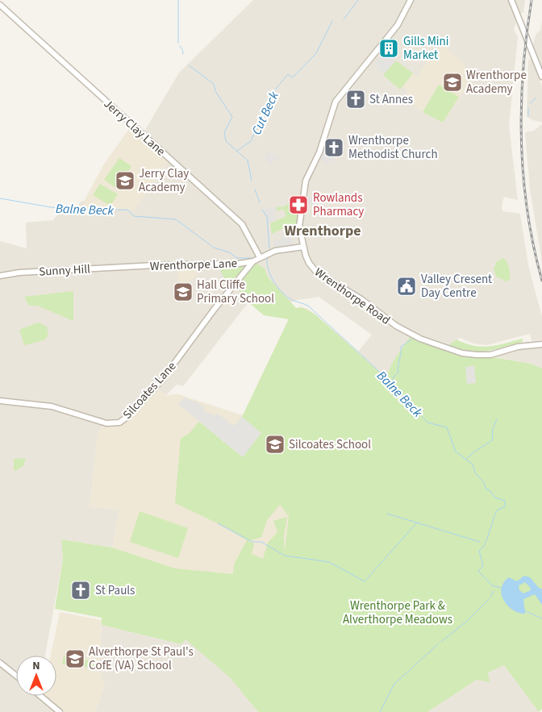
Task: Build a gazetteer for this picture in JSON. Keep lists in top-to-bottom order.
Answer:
{
  "streets": {
    "street": [
      "Jerry Clay Lane",
      "Wrenthorpe Lane",
      "Sunny Hill",
      "Wrenthorpe Road",
      "Silcoates Lane"
    ]
  },
  "crossings": [
    ["Jerry Clay Lane", "Wrenthorpe Lane"],
    ["Wrenthorpe Lane", "Sunny Hill"],
    ["Wrenthorpe Lane", "Wrenthorpe Road"],
    ["Wrenthorpe Lane", "Silcoates Lane"]
  ],
  "districts": ["Wrenthorpe"],
  "water": ["Cut Beck", "Balne Beck"],
  "parks": ["Wrenthorpe Park & Alverthorpe Meadows"],
  "places": {
    "building": ["Gills Mini Market"],
    "school or university": [
      "Wrenthorpe Academy",
      "Jerry Clay Academy",
      "Hall Cliffe Primary School",
      "Silcoates School",
      "Alverthorpe St Paul's CofE (VA) School"
    ],
    "church": ["St Annes", "Wrenthorpe Methodist Church", "St Pauls"],
    "pharmacy": ["Rowlands Pharmacy"],
    "public building": ["Valley Cresent Day Centre"]
  },
  "north": "top"
}
